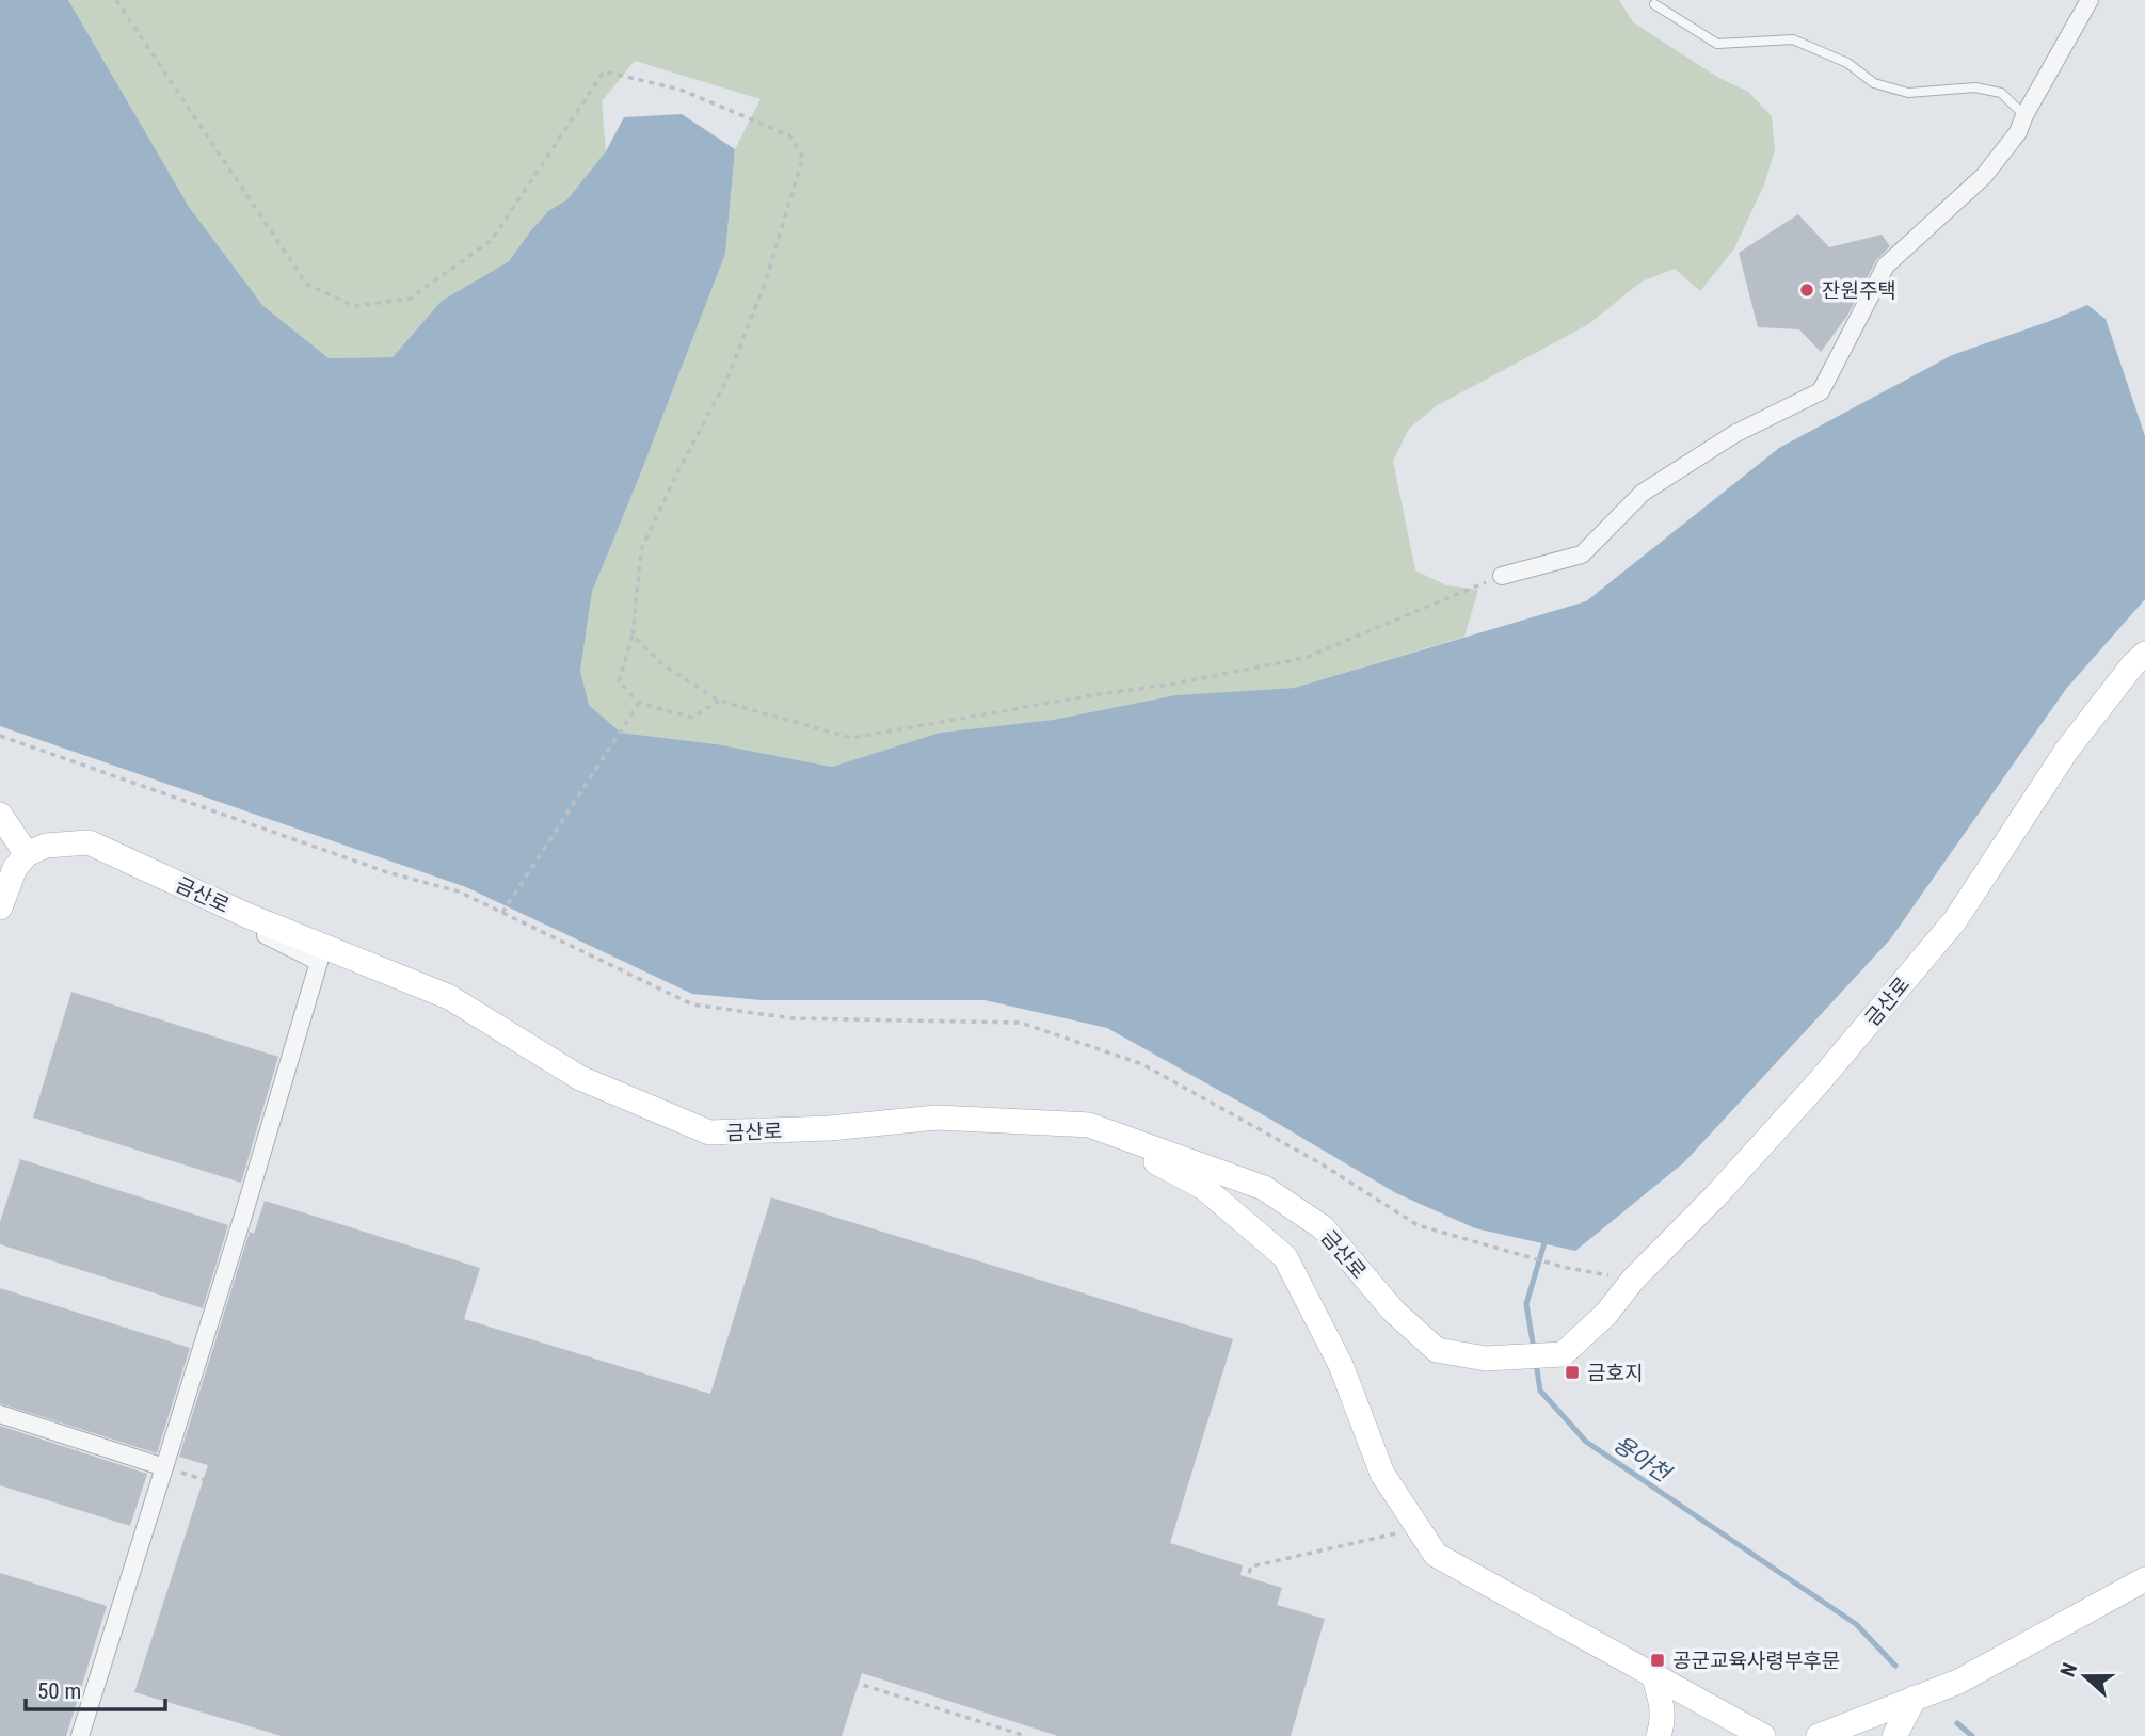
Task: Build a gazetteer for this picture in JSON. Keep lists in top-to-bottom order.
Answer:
{
  "streets": {
    "street": ["금산로"]
  },
  "water": ["용아천"],
  "places": {
    "other": ["잔원주택"],
    "transit": ["금호지", "공군교육사령부후문"]
  },
  "scale_bar": "50 m",
  "north": "left"
}
